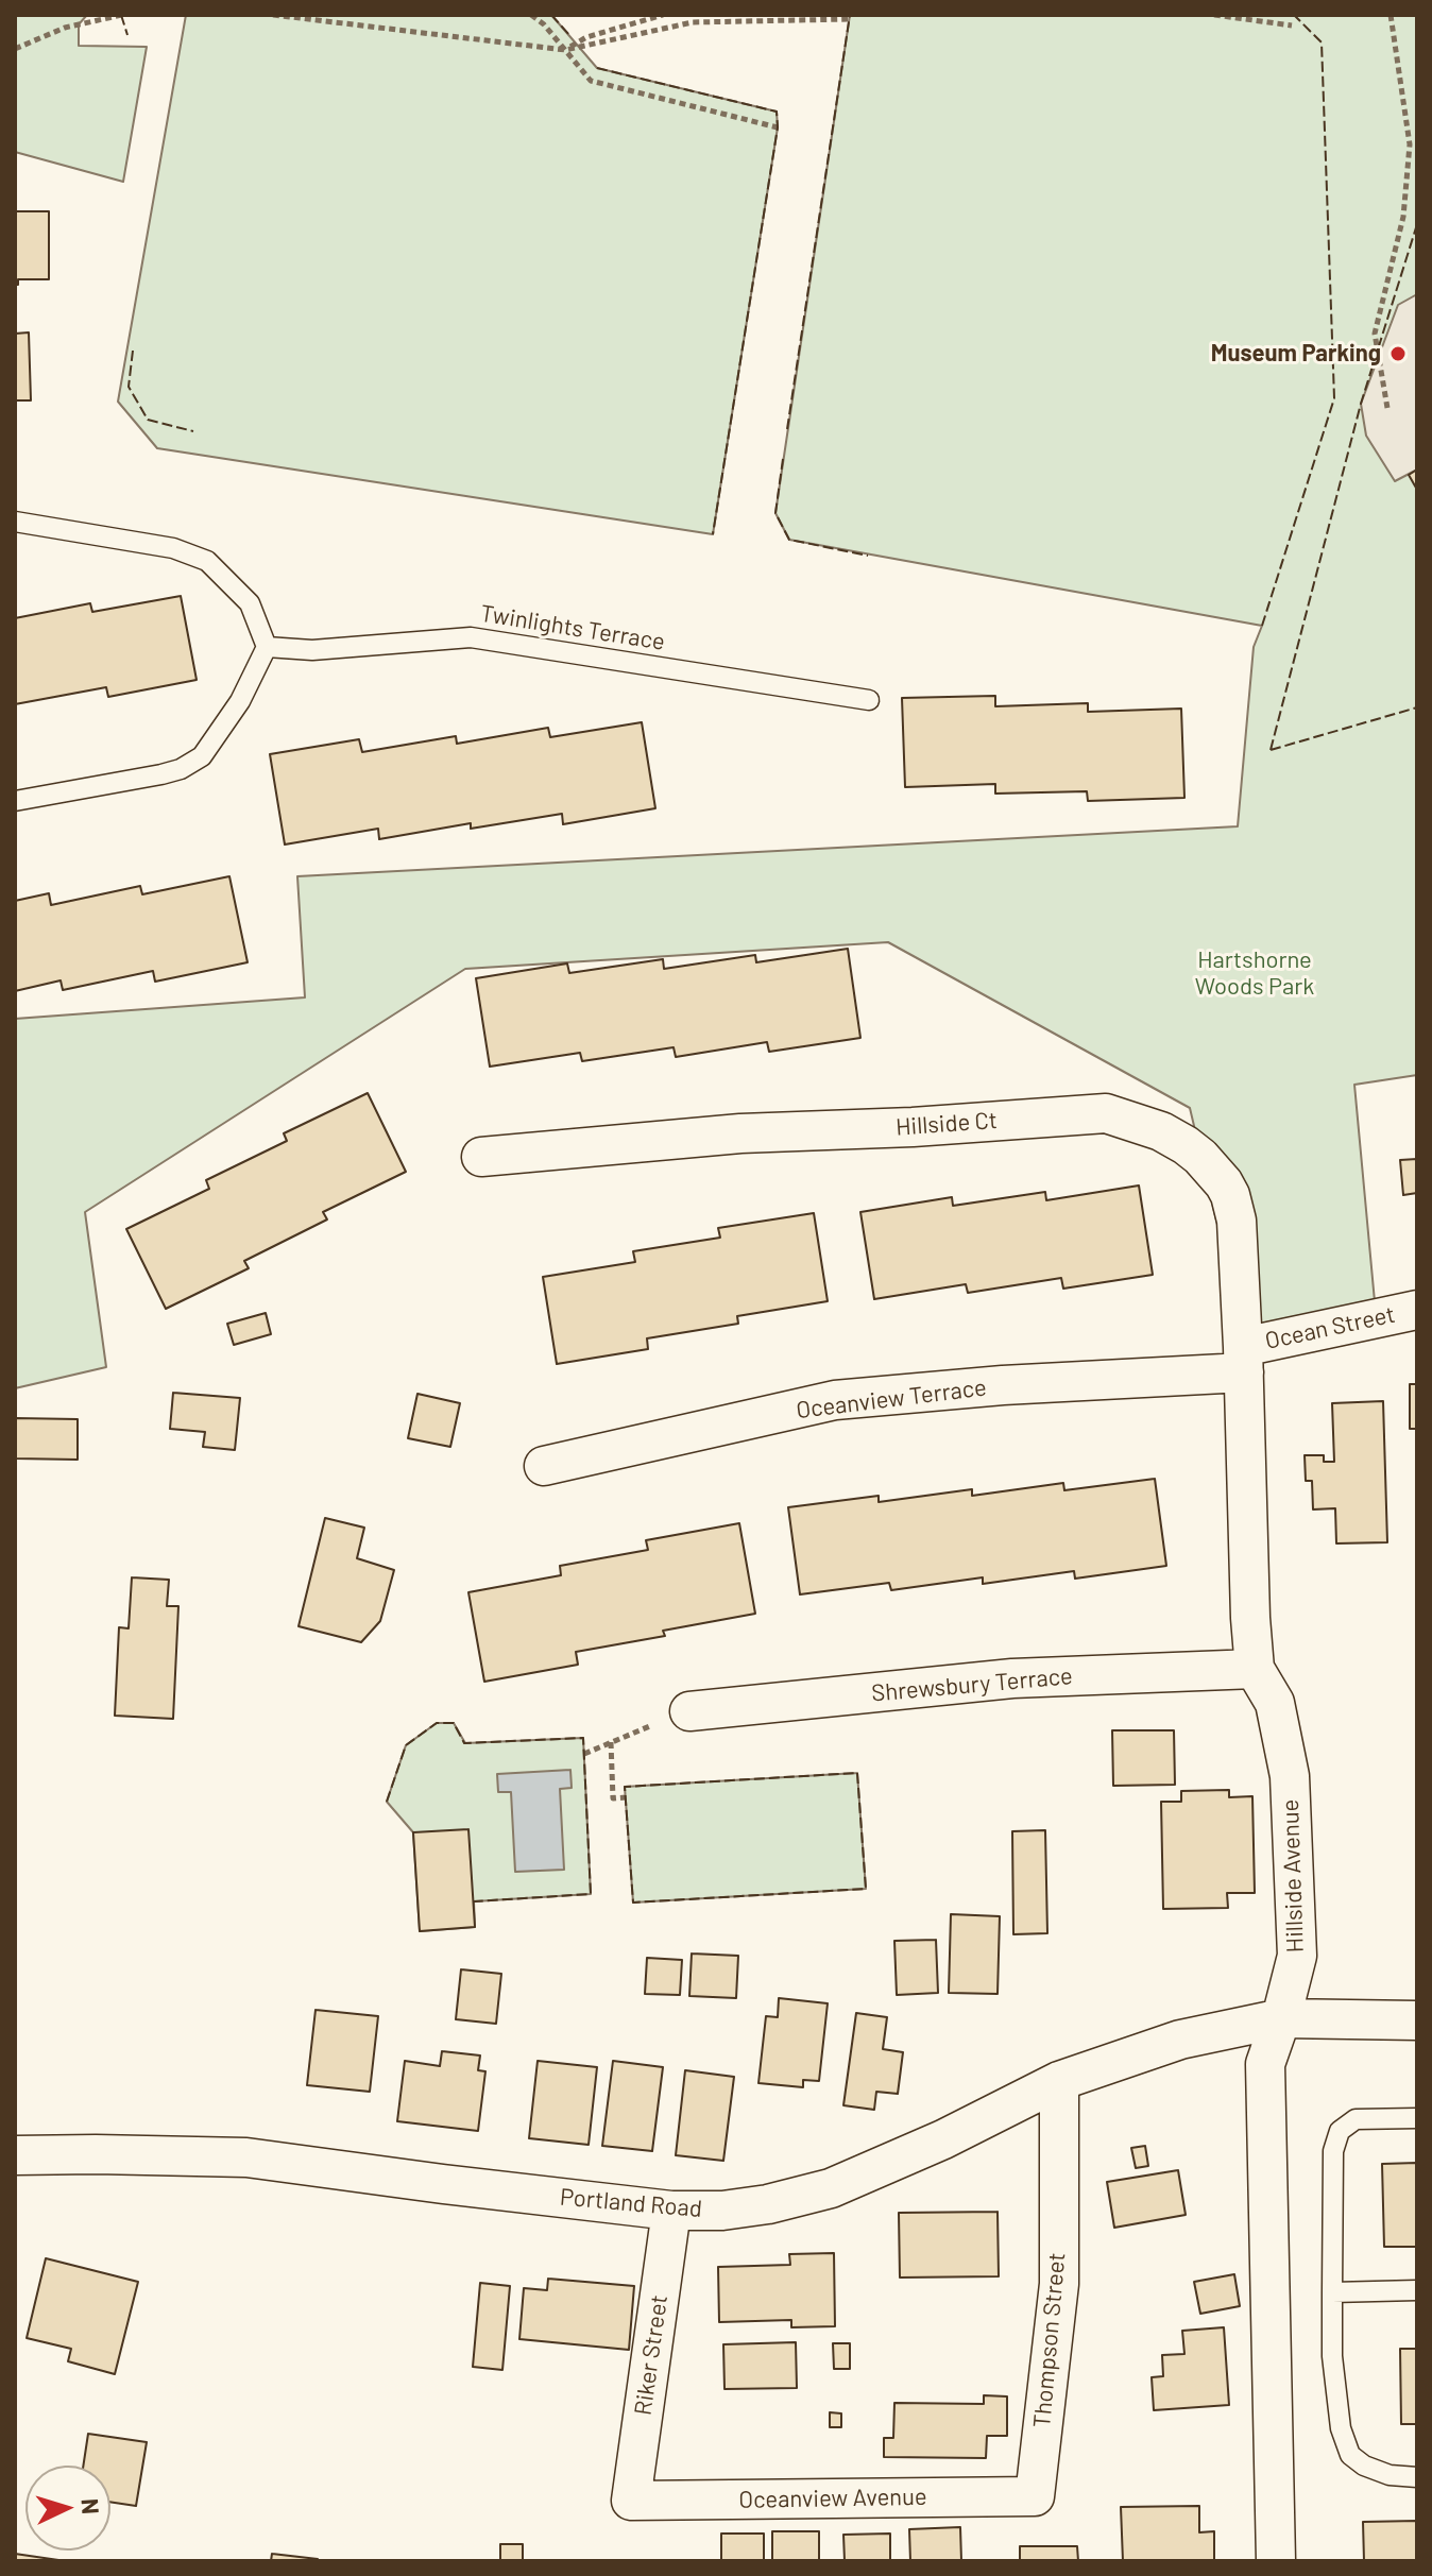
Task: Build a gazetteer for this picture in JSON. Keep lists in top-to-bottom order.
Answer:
{
  "streets": {
    "street": [
      "Hillside Ct",
      "Ocean Street",
      "Oceanview Terrace",
      "Shrewsbury Terrace",
      "Hillside Avenue",
      "Portland Road",
      "Thompson Street",
      "Riker Street",
      "Oceanview Avenue"
    ],
    "lane": ["Twinlights Terrace"]
  },
  "crossings": [
    ["Hillside Ct", "Ocean Street"],
    ["Hillside Ct", "Oceanview Terrace"],
    ["Hillside Ct", "Hillside Avenue"],
    ["Ocean Street", "Oceanview Terrace"],
    ["Ocean Street", "Hillside Avenue"],
    ["Oceanview Terrace", "Hillside Avenue"],
    ["Shrewsbury Terrace", "Hillside Avenue"],
    ["Hillside Avenue", "Portland Road"],
    ["Portland Road", "Thompson Street"],
    ["Portland Road", "Riker Street"],
    ["Thompson Street", "Oceanview Avenue"],
    ["Riker Street", "Oceanview Avenue"]
  ],
  "parks": ["Hartshorne Woods Park"],
  "places": ["Museum Parking"],
  "north": "right"
}
